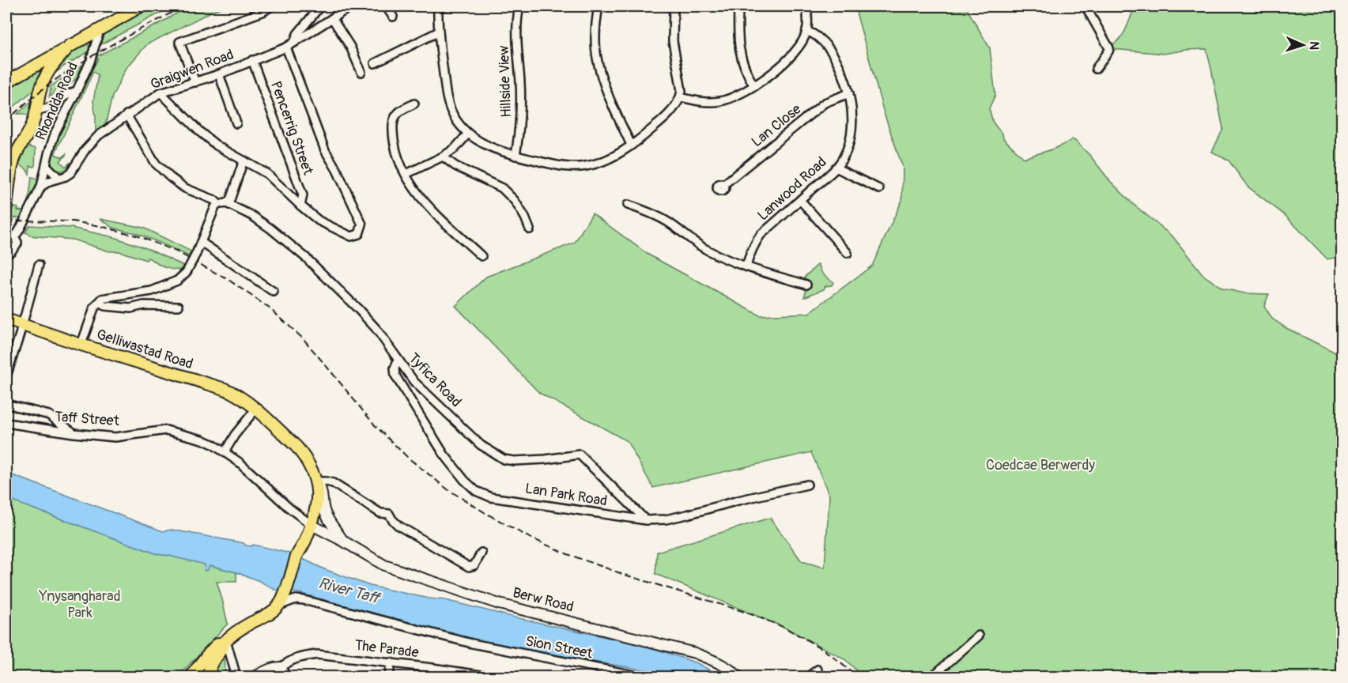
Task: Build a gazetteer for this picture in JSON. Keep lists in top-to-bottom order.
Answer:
{
  "streets": {
    "main road": ["Rhondda Road", "Gelliwastad Road", "Berw Road"],
    "street": [
      "Graigwen Road",
      "Hillside View",
      "Lan Close",
      "Pencerrig Street",
      "Lanwood Road",
      "Tyfica Road",
      "Taff Street",
      "Lan Park Road",
      "Sion Street",
      "The Parade"
    ]
  },
  "crossings": [
    ["Graigwen Road", "Rhondda Road"],
    ["Graigwen Road", "Pencerrig Street"],
    ["Lan Close", "Lanwood Road"],
    ["Gelliwastad Road", "Berw Road"],
    ["Tyfica Road", "Lan Park Road"]
  ],
  "water": ["River Taff"],
  "parks": ["Coedcae Berwerdy", "Ynysangharad Park"],
  "north": "right"
}
